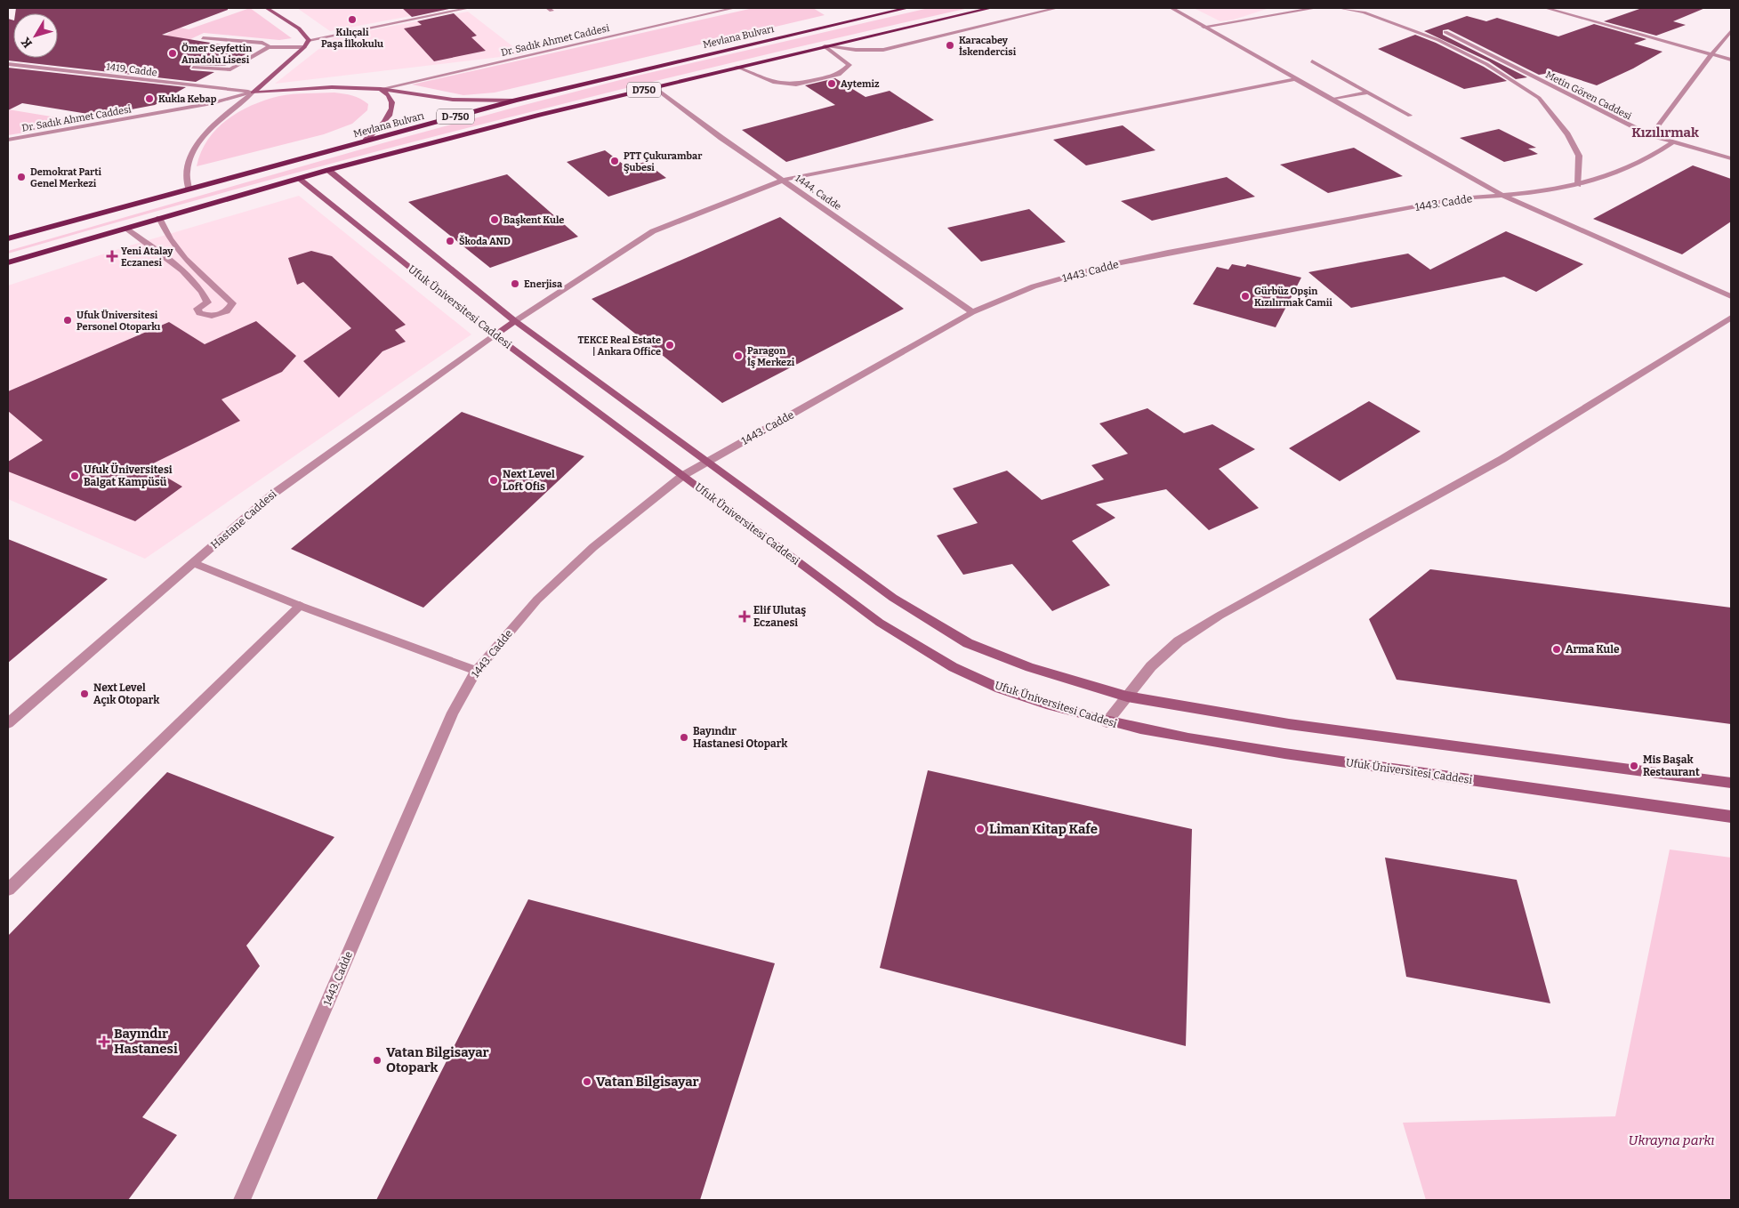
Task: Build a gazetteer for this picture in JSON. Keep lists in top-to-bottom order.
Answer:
{
  "streets": {
    "highway": ["Mevlana Bulvarı", "D750", "D-750"],
    "main road": ["Ufuk Üniversitesi Caddesi"],
    "street": [
      "Dr. Sadık Ahmet Caddesi",
      "1419. Cadde",
      "Metin Gören Caddesi",
      "1444. Cadde",
      "1443. Cadde",
      "Hastane Caddesi"
    ]
  },
  "crossings": [
    ["Dr. Sadık Ahmet Caddesi", "1419. Cadde"],
    ["D750", "1444. Cadde"],
    ["D750", "Ufuk Üniversitesi Caddesi"],
    ["Metin Gören Caddesi", "1443. Cadde"],
    ["1444. Cadde", "1443. Cadde"],
    ["1443. Cadde", "Ufuk Üniversitesi Caddesi"],
    ["Ufuk Üniversitesi Caddesi", "Hastane Caddesi"]
  ],
  "districts": ["Kızılırmak"],
  "parks": ["Ukrayna parkı"],
  "places": {
    "other": [
      "Kılıçali Paşa İlkokulu",
      "Karacabey İskendercisi",
      "Ömer Seyfettin Anadolu Lisesi",
      "Aytemiz",
      "Kukla Kebap",
      "PTT Çukurambar Şubesi",
      "Demokrat Parti Genel Merkezi",
      "Başkent Kule",
      "Škoda AND",
      "Enerjisa",
      "Gürbüz Opşin Kızılırmak Camii",
      "Ufuk Üniversitesi Personel Otoparkı",
      "TEKCE Real Estate | Ankara Office",
      "Paragon İş Merkezi",
      "Ufuk Üniversitesi Balgat Kampüsü",
      "Next Level Loft Ofis",
      "Arma Kule",
      "Next Level Açık Otopark",
      "Bayındır Hastanesi Otopark",
      "Mis Başak Restaurant",
      "Liman Kitap Kafe",
      "Vatan Bilgisayar Otopark",
      "Vatan Bilgisayar"
    ],
    "health": ["Yeni Atalay Eczanesi", "Elif Ulutaş Eczanesi", "Bayındır Hastanesi"]
  },
  "north": "bottom left"
}
